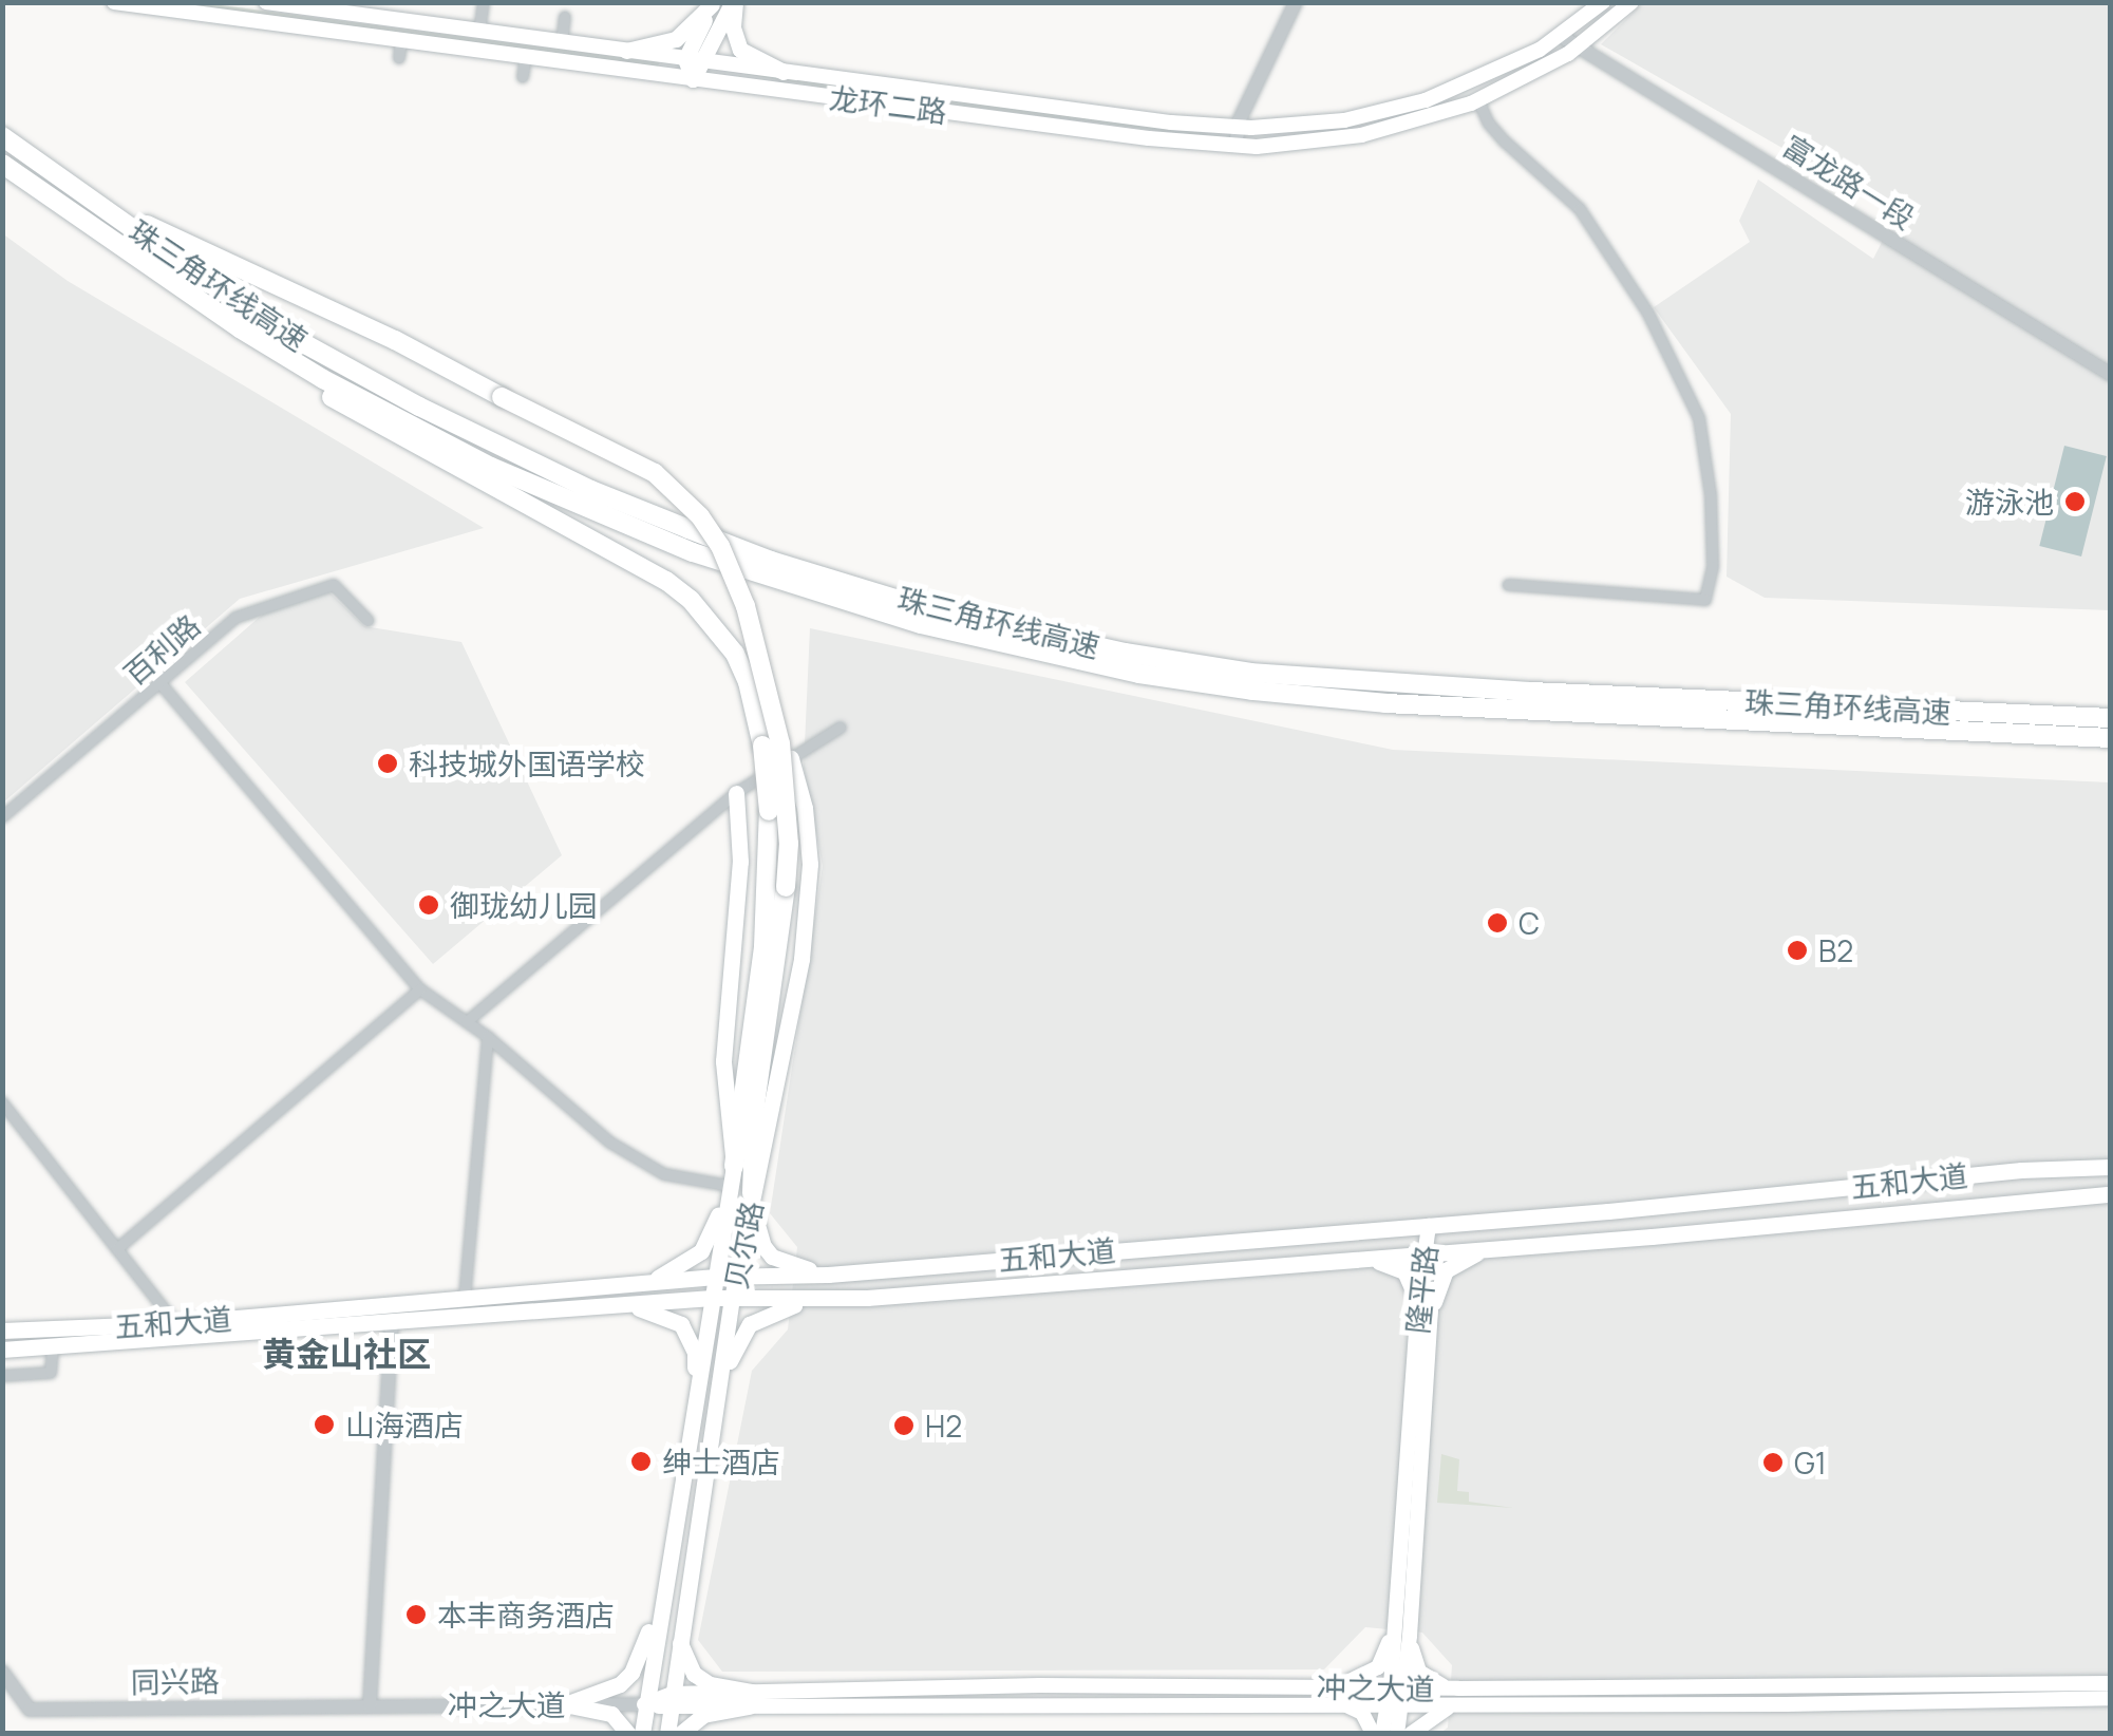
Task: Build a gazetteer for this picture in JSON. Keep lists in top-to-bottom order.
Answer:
{
  "streets": {
    "highway": ["珠三角环线高速"],
    "main road": [
      "龙环二路",
      "五和大道",
      "贝尔路",
      "隆平路",
      "冲之大道"
    ],
    "street": ["富龙路一段", "百利路", "同兴路"]
  },
  "crossings": [
    ["龙环二路", "富龙路一段"],
    ["五和大道", "贝尔路"],
    ["五和大道", "隆平路"],
    ["贝尔路", "冲之大道"],
    ["隆平路", "冲之大道"],
    ["同兴路", "冲之大道"]
  ],
  "districts": ["黄金山社区"],
  "places": [
    "游泳池",
    "科技城外国语学校",
    "御珑幼儿园",
    "C",
    "B2",
    "山海酒店",
    "H2",
    "绅士酒店",
    "G1",
    "本丰商务酒店"
  ]
}
